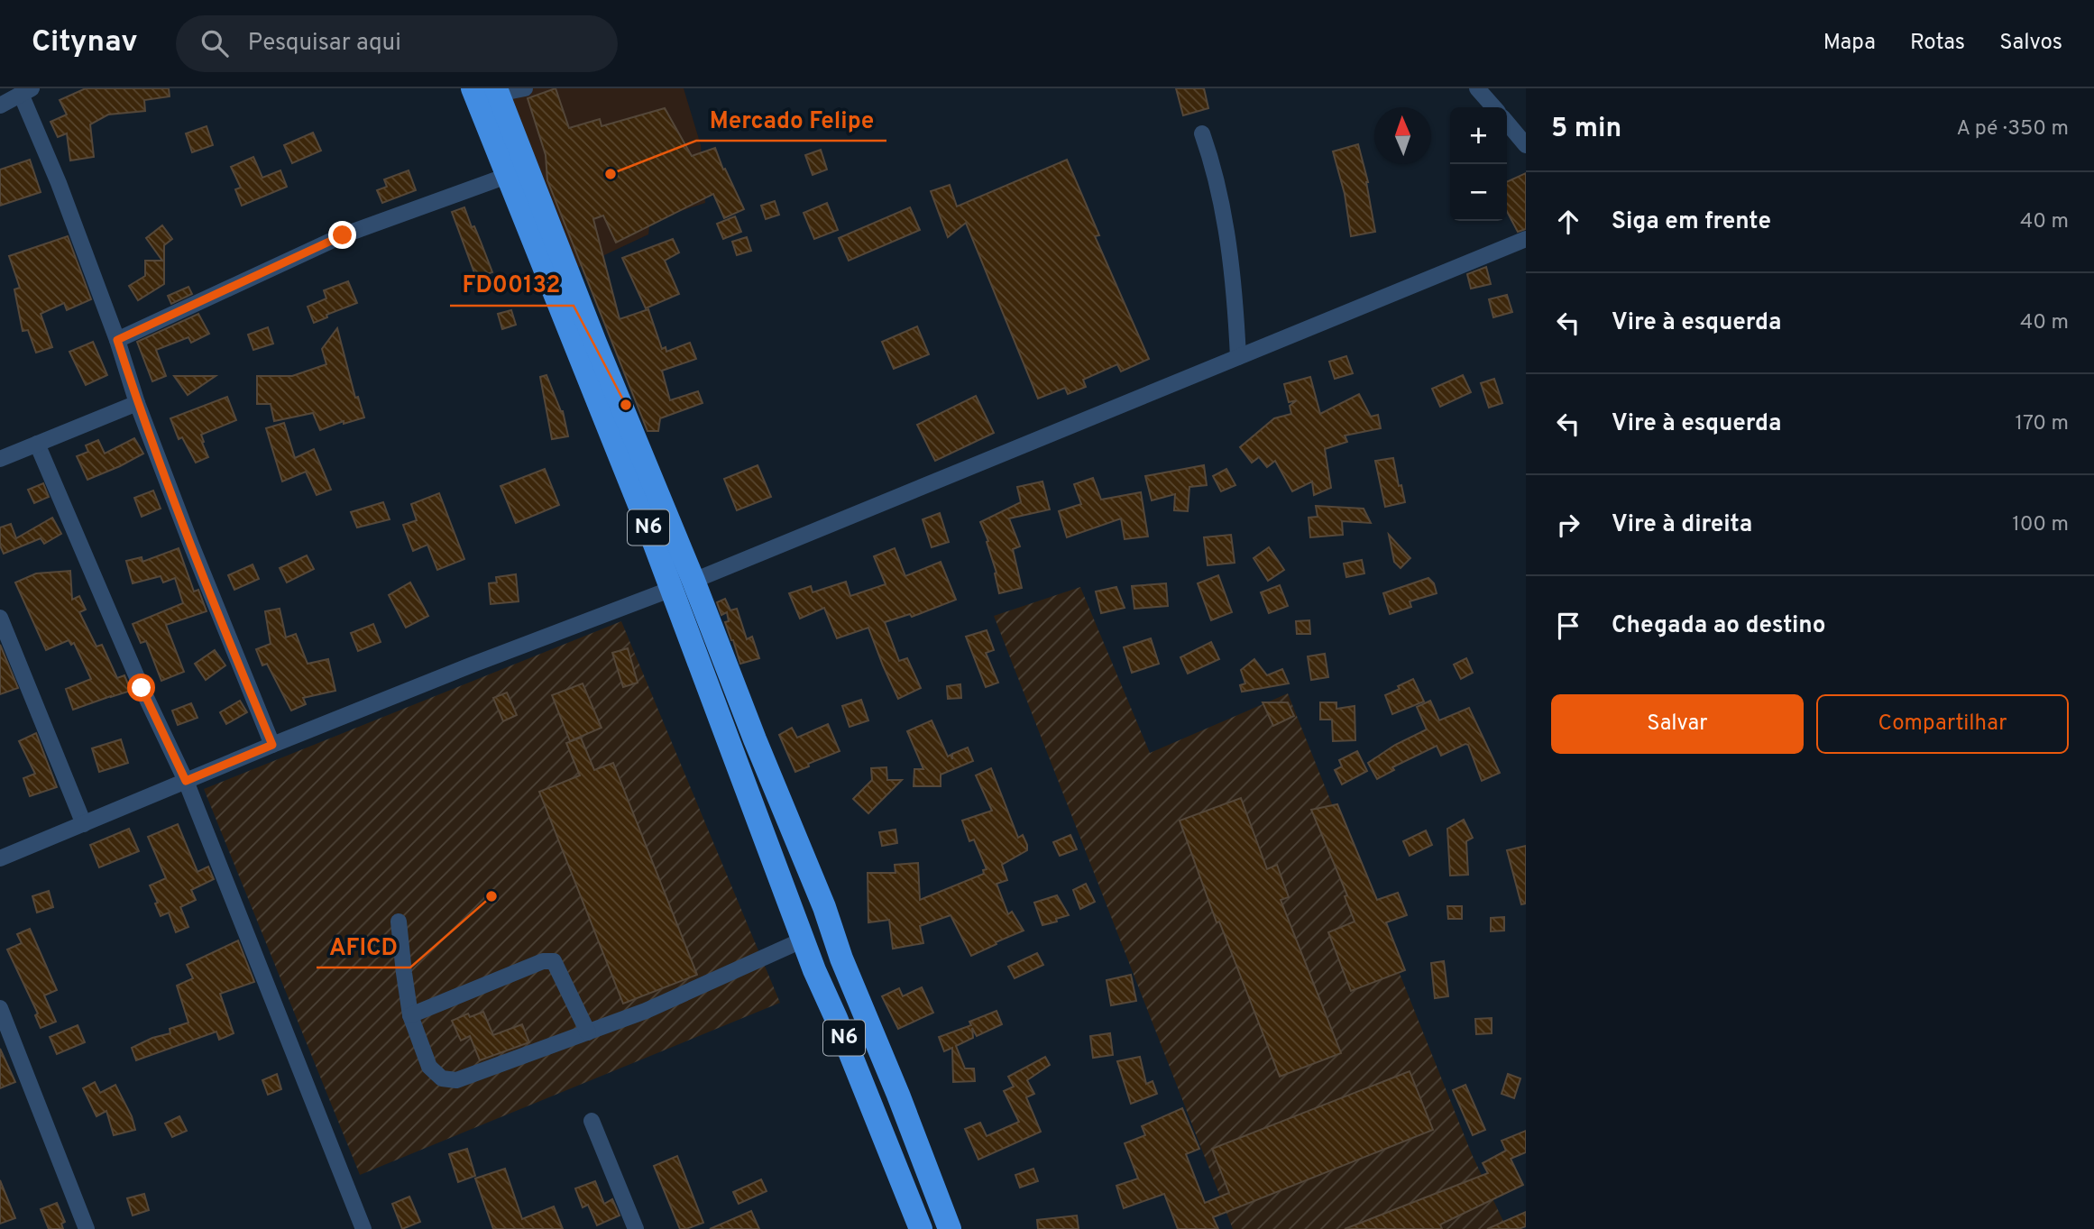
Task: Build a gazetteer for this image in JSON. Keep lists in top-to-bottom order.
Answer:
{
  "streets": {
    "highway": ["N6"]
  },
  "places": ["Mercado Felipe", "FD00132", "AFICD"],
  "north": "top",
  "page": {
    "header": "Citynav",
    "search": "Pesquisar aqui",
    "nav": ["Mapa", "Rotas", "Salvos"],
    "heading": ["5 min", "A pé · 350 m"],
    "map_buttons": ["+", "−"],
    "list": [
      ["Siga em frente", "40 m"],
      ["Vire à esquerda", "40 m"],
      ["Vire à esquerda", "170 m"],
      ["Vire à direita", "100 m"],
      "Chegada ao destino"
    ],
    "buttons": ["Salvar", "Compartilhar"]
  }
}
